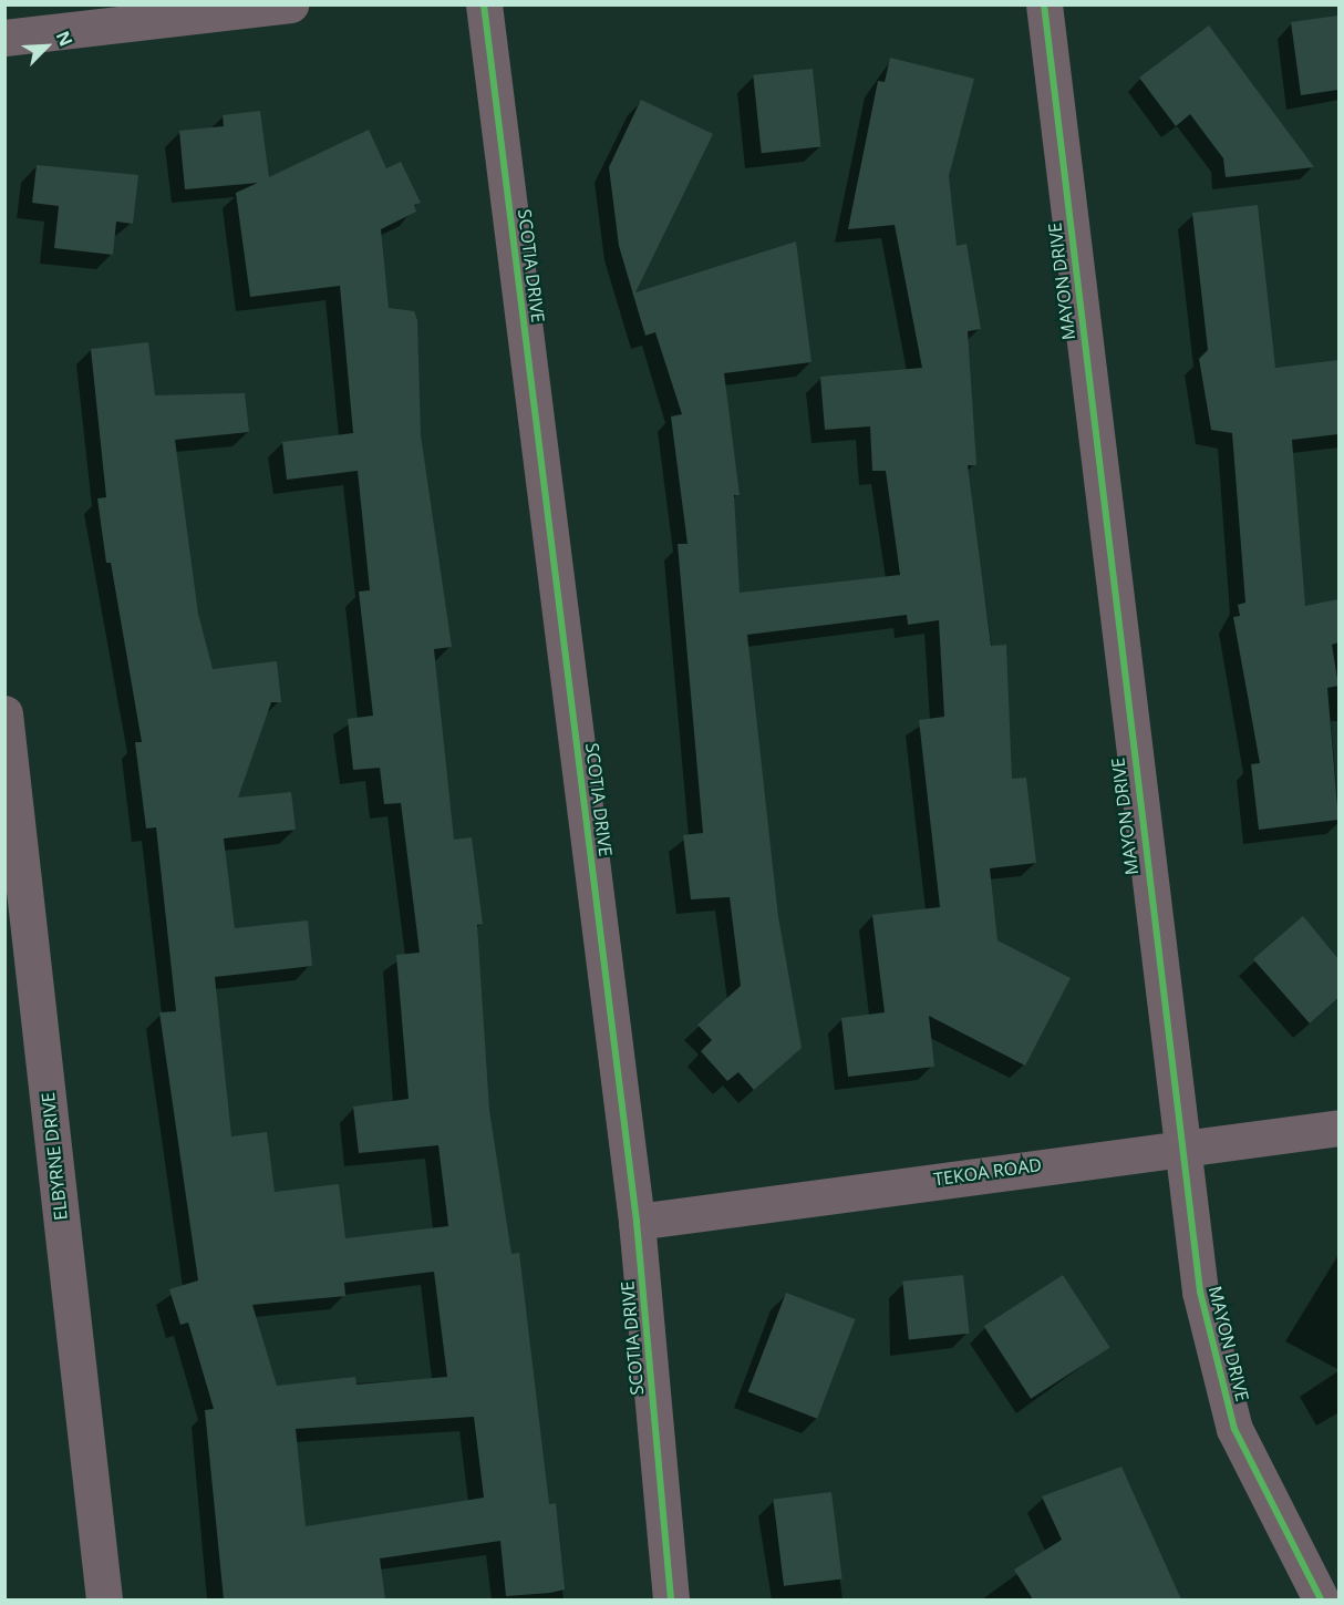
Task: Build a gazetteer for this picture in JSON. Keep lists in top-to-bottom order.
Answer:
{
  "streets": {
    "street": [
      "SCOTIA DRIVE",
      "MAYON DRIVE",
      "ELBYRNE DRIVE",
      "TEKOA ROAD"
    ]
  },
  "crossings": [
    ["SCOTIA DRIVE", "TEKOA ROAD"],
    ["MAYON DRIVE", "TEKOA ROAD"]
  ],
  "north": "top right"
}
